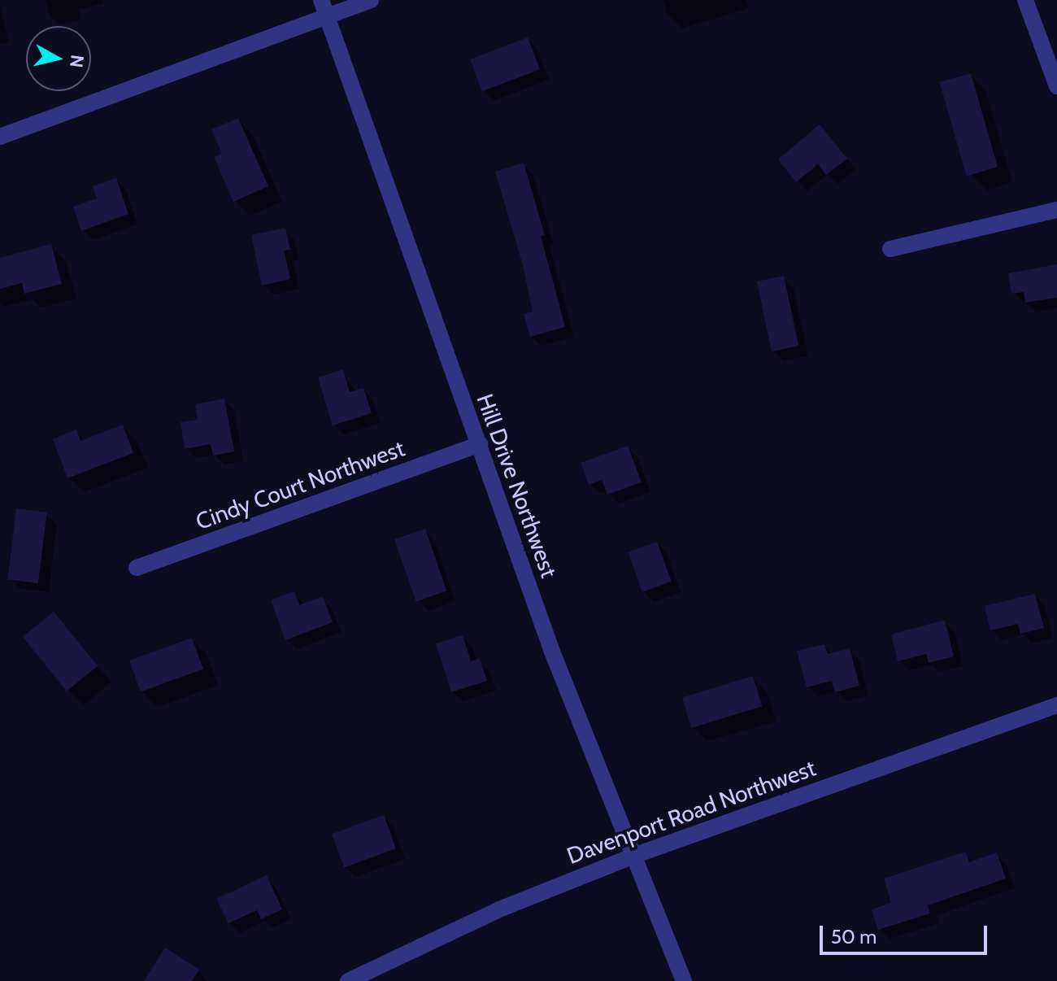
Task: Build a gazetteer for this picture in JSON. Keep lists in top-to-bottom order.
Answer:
{
  "streets": {
    "street": ["Cindy Court Northwest", "Hill Drive Northwest", "Davenport Road Northwest"]
  },
  "crossings": [
    ["Cindy Court Northwest", "Hill Drive Northwest"],
    ["Hill Drive Northwest", "Davenport Road Northwest"]
  ],
  "scale_bar": "50 m",
  "north": "right"
}
